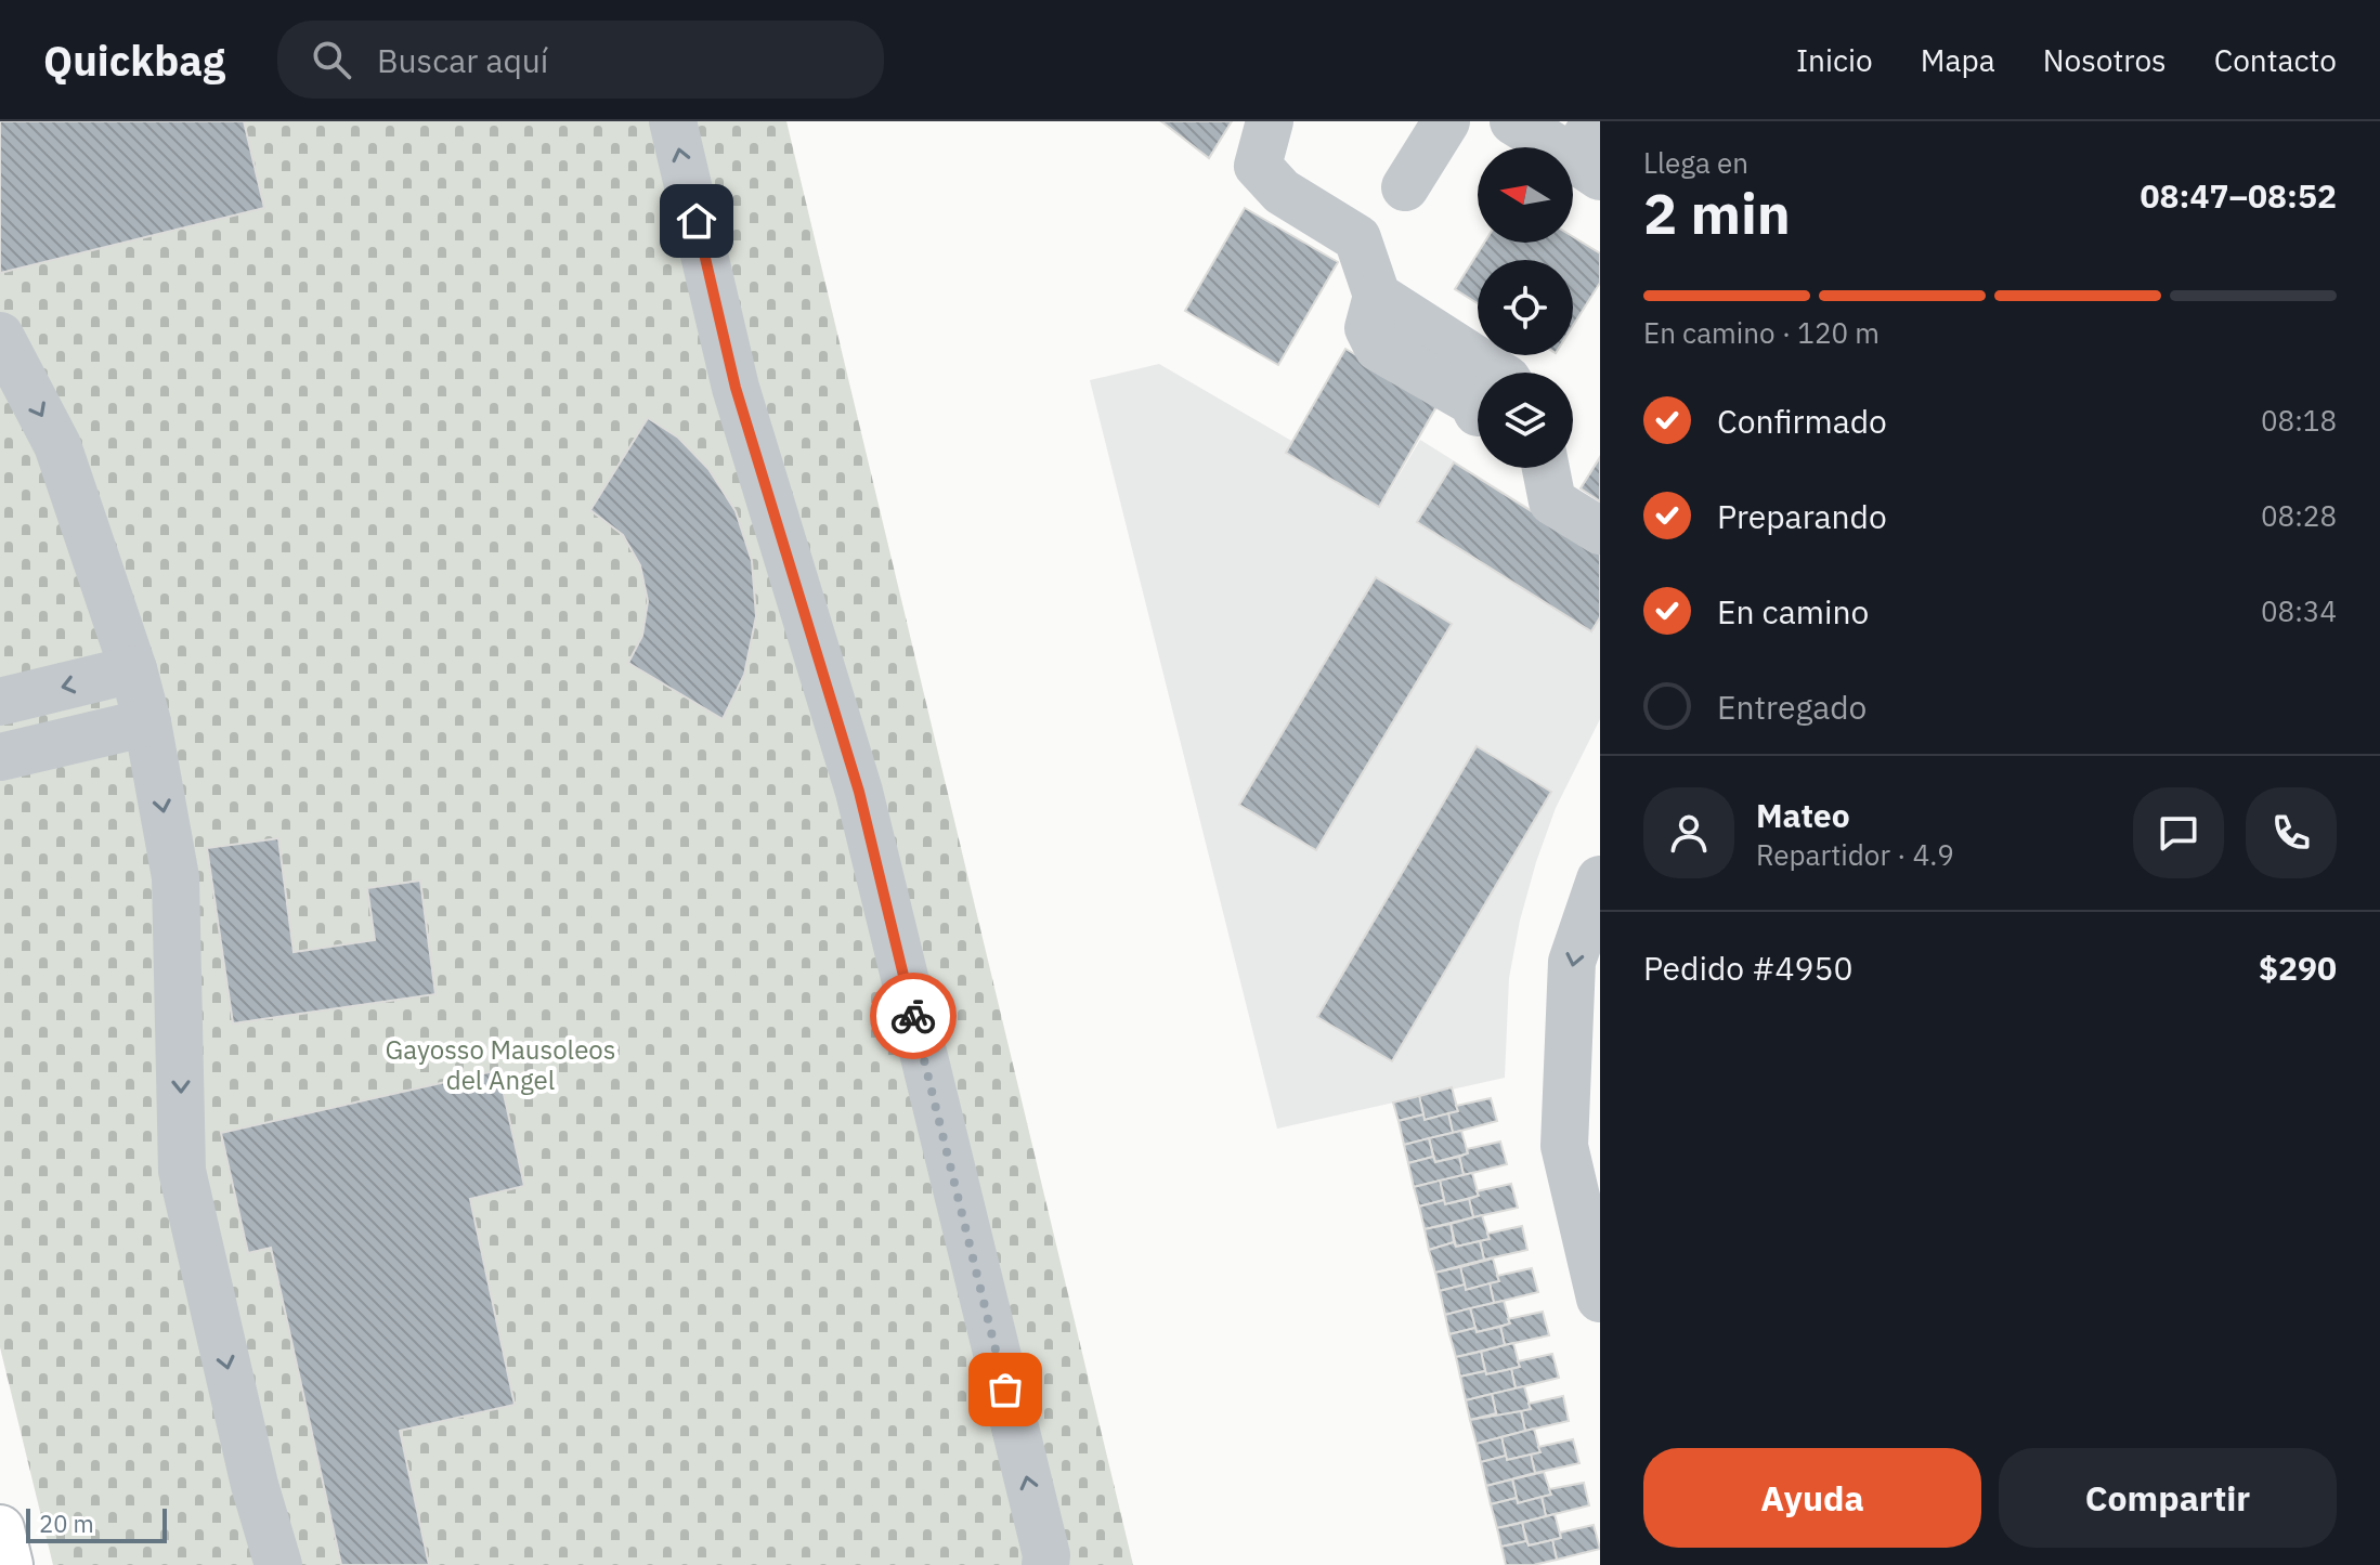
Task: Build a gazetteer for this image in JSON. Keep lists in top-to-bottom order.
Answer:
{
  "parks": ["Gayosso Mausoleos del Angel"],
  "scale_bar": "20 m",
  "north": "left",
  "page": {
    "header": "Quickbag",
    "search": "Buscar aquí",
    "nav": [
      "Inicio",
      "Mapa",
      "Nosotros",
      "Contacto"
    ],
    "heading": ["2 min", "Llega en", "08:47–08:52"],
    "panel": [
      "Mateo",
      "Repartidor · 4.9",
      "Pedido #4950",
      "$290"
    ],
    "bar": "En camino · 120 m",
    "list": [
      ["Confirmado", "08:18"],
      ["Preparando", "08:28"],
      ["En camino", "08:34"],
      "Entregado"
    ],
    "buttons": ["Ayuda", "Compartir"],
    "scale": "20 m"
  }
}
